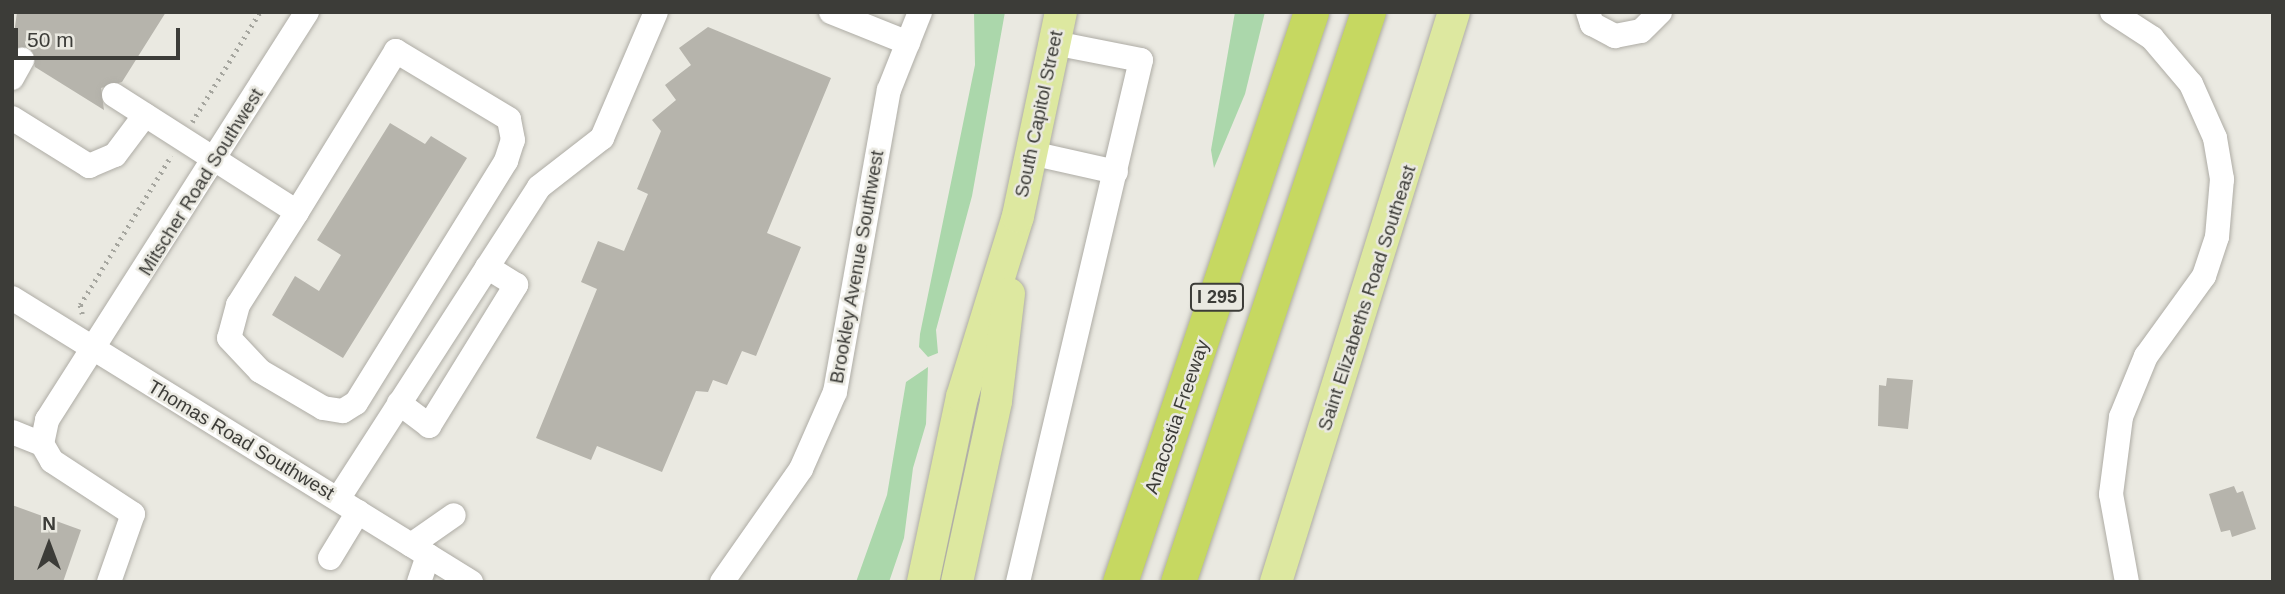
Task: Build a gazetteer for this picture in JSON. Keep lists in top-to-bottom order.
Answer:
{
  "streets": {
    "highway": ["I 295", "Anacostia Freeway"],
    "main road": ["South Capitol Street", "Saint Elizabeths Road Southeast"],
    "street": ["Mitscher Road Southwest", "Brookley Avenue Southwest", "Thomas Road Southwest"]
  },
  "crossings": [
    ["Mitscher Road Southwest", "Thomas Road Southwest"]
  ],
  "scale_bar": "50 m",
  "north": "top"
}
